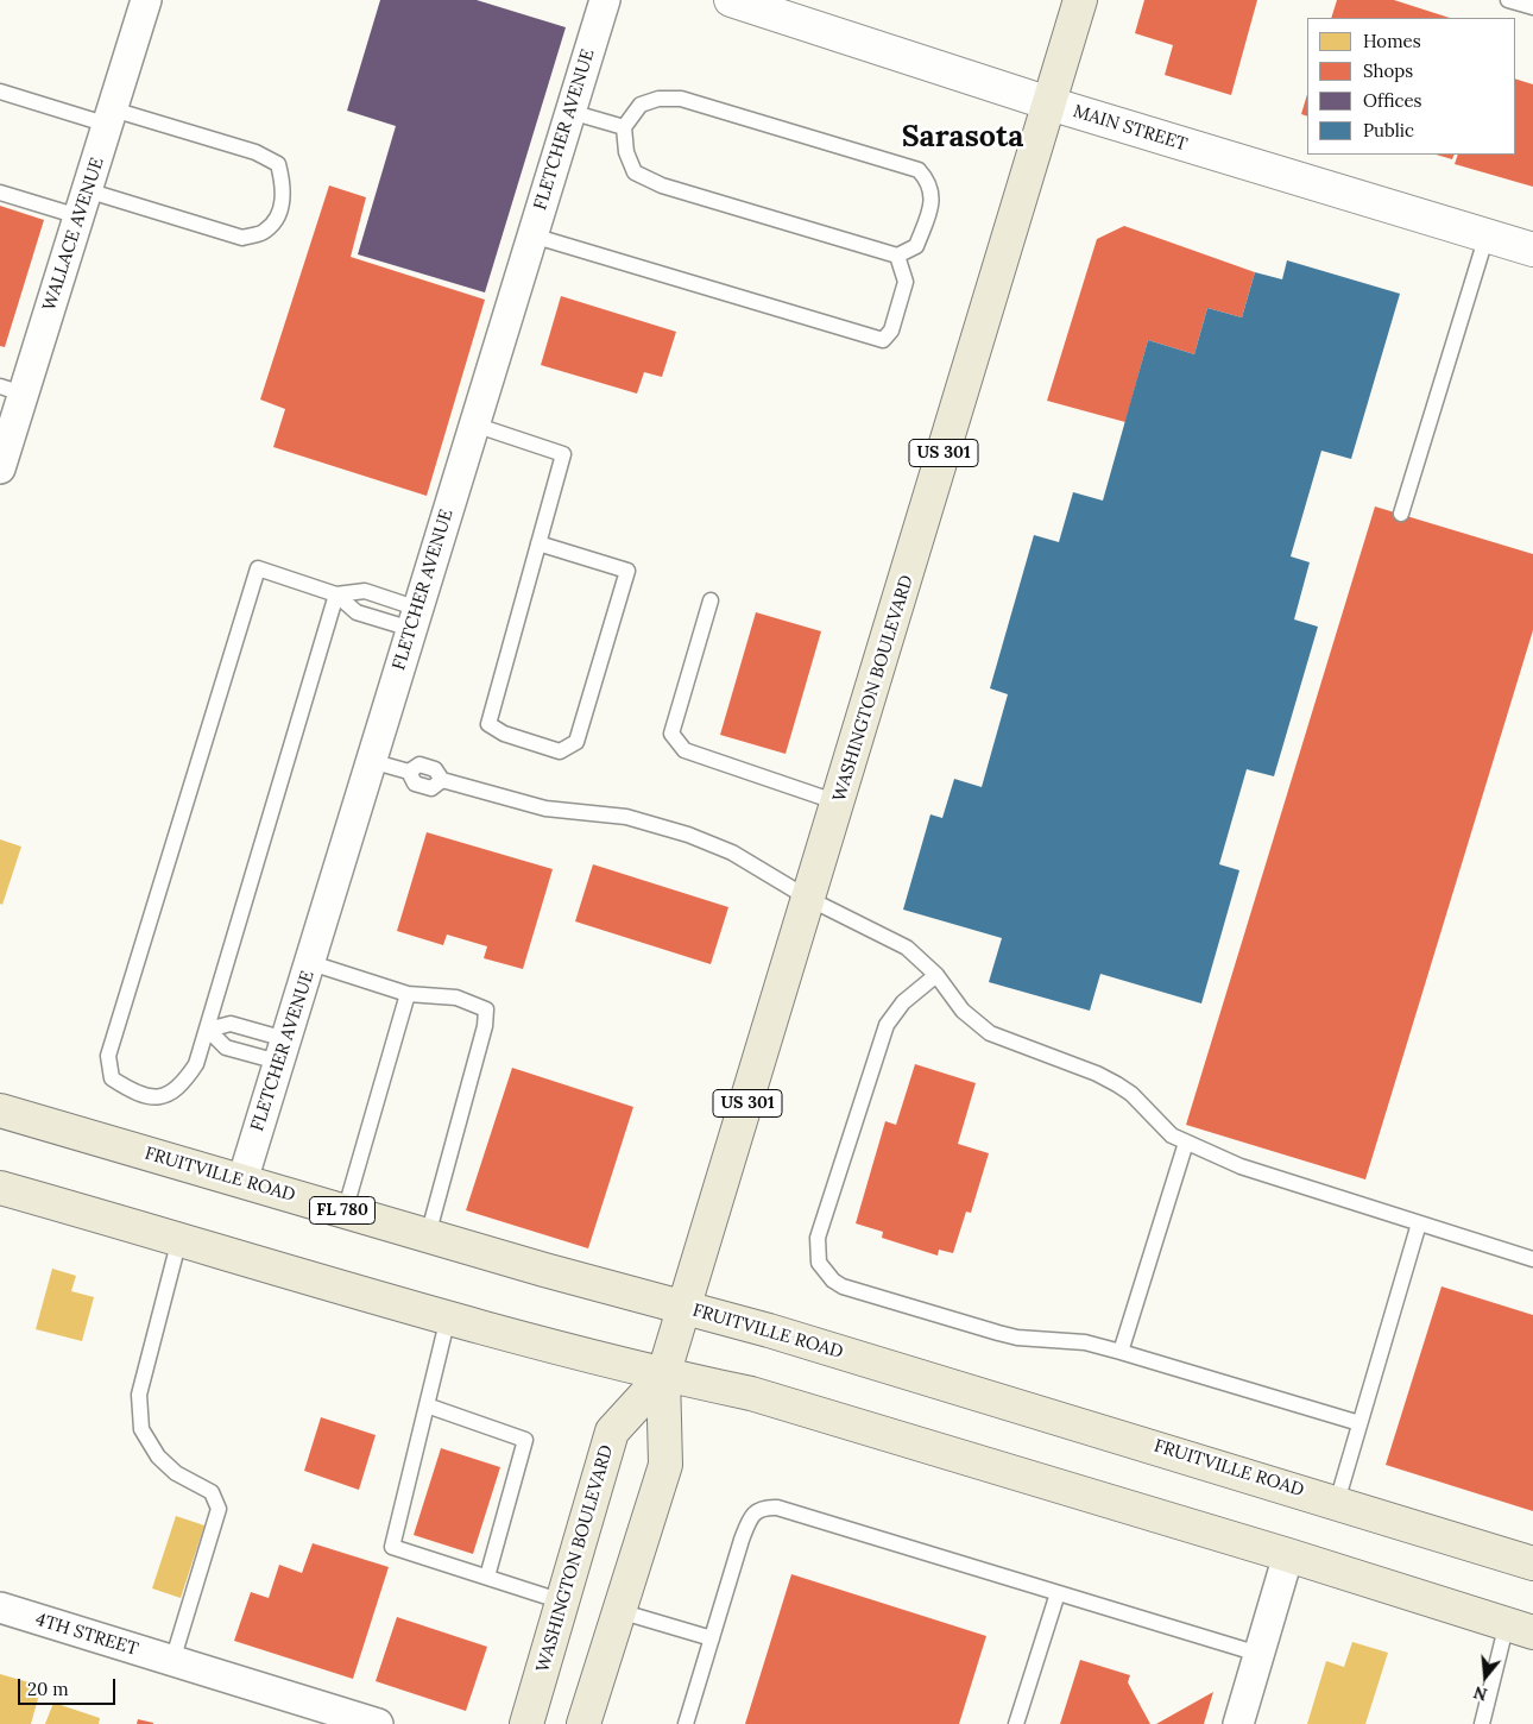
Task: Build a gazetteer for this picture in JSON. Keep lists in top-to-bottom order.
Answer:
{
  "streets": {
    "main road": [
      "US 301",
      "WASHINGTON BOULEVARD",
      "FRUITVILLE ROAD",
      "FL 780"
    ],
    "street": [
      "MAIN STREET",
      "FLETCHER AVENUE",
      "WALLACE AVENUE",
      "4TH STREET"
    ]
  },
  "crossings": [
    ["MAIN STREET", "WASHINGTON BOULEVARD"],
    ["FLETCHER AVENUE", "FRUITVILLE ROAD"],
    ["WASHINGTON BOULEVARD", "FRUITVILLE ROAD"]
  ],
  "districts": ["Sarasota"],
  "legend": [
    "Homes",
    "Shops",
    "Offices",
    "Public"
  ],
  "scale_bar": "20 m",
  "north": "bottom"
}
